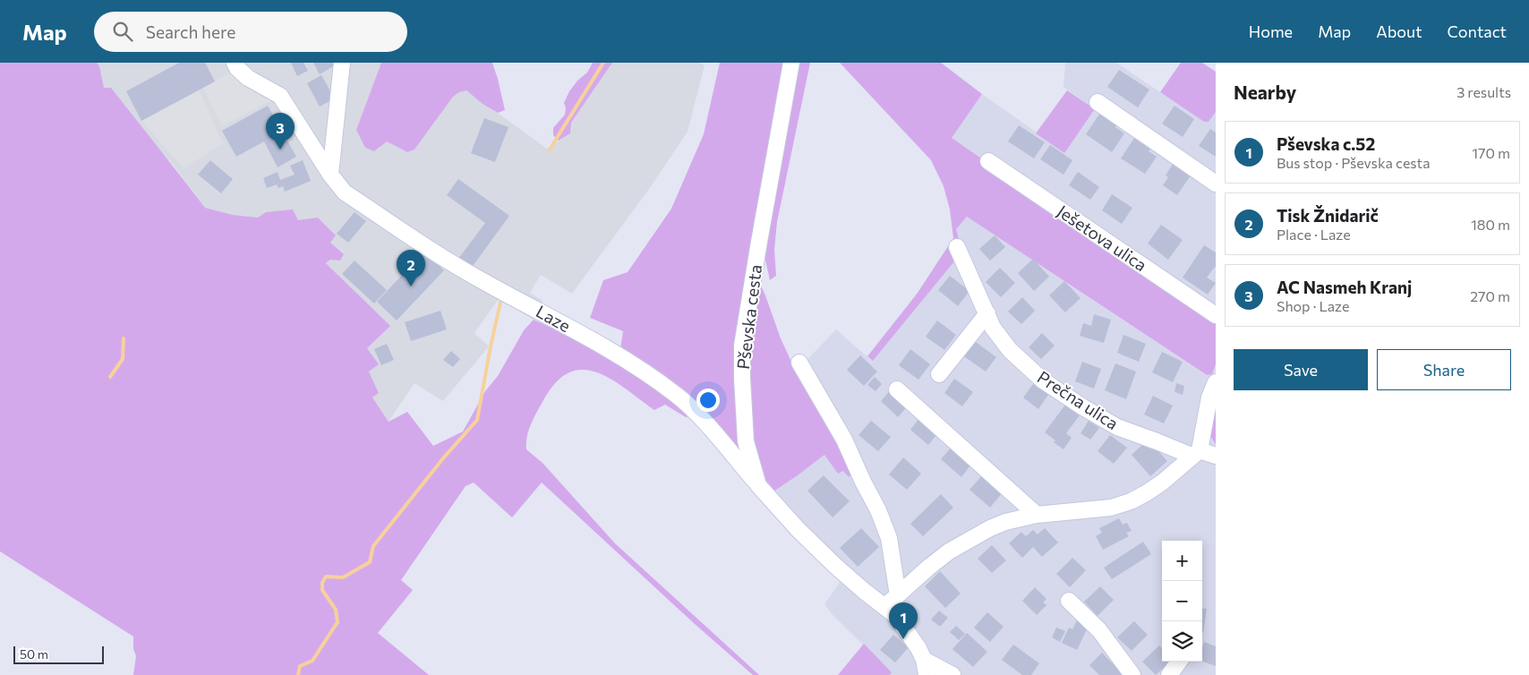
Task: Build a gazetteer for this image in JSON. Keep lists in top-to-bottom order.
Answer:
{
  "streets": {
    "street": [
      "Ješetova ulica",
      "Pševska cesta",
      "Laze",
      "Prečna ulica"
    ]
  },
  "crossings": [
    ["Pševska cesta", "Laze"]
  ],
  "scale_bar": "50 m",
  "page": {
    "header": "Map",
    "search": "Search here",
    "nav": [
      "Home",
      "Map",
      "About",
      "Contact"
    ],
    "heading": ["Nearby", "3 results"],
    "pins": ["3", "2", "1"],
    "list": [
      {
        "mark": "1",
        "name": "Pševska c.52",
        "note": "Bus stop · Pševska cesta",
        "value": "170 m"
      },
      {
        "mark": "2",
        "name": "Tisk Žnidarič",
        "note": "Place · Laze",
        "value": "180 m"
      },
      {
        "mark": "3",
        "name": "AC Nasmeh Kranj",
        "note": "Shop · Laze",
        "value": "270 m"
      }
    ],
    "buttons": ["Save", "Share"],
    "map_buttons": ["+", "−"],
    "scale": "50 m"
  }
}
